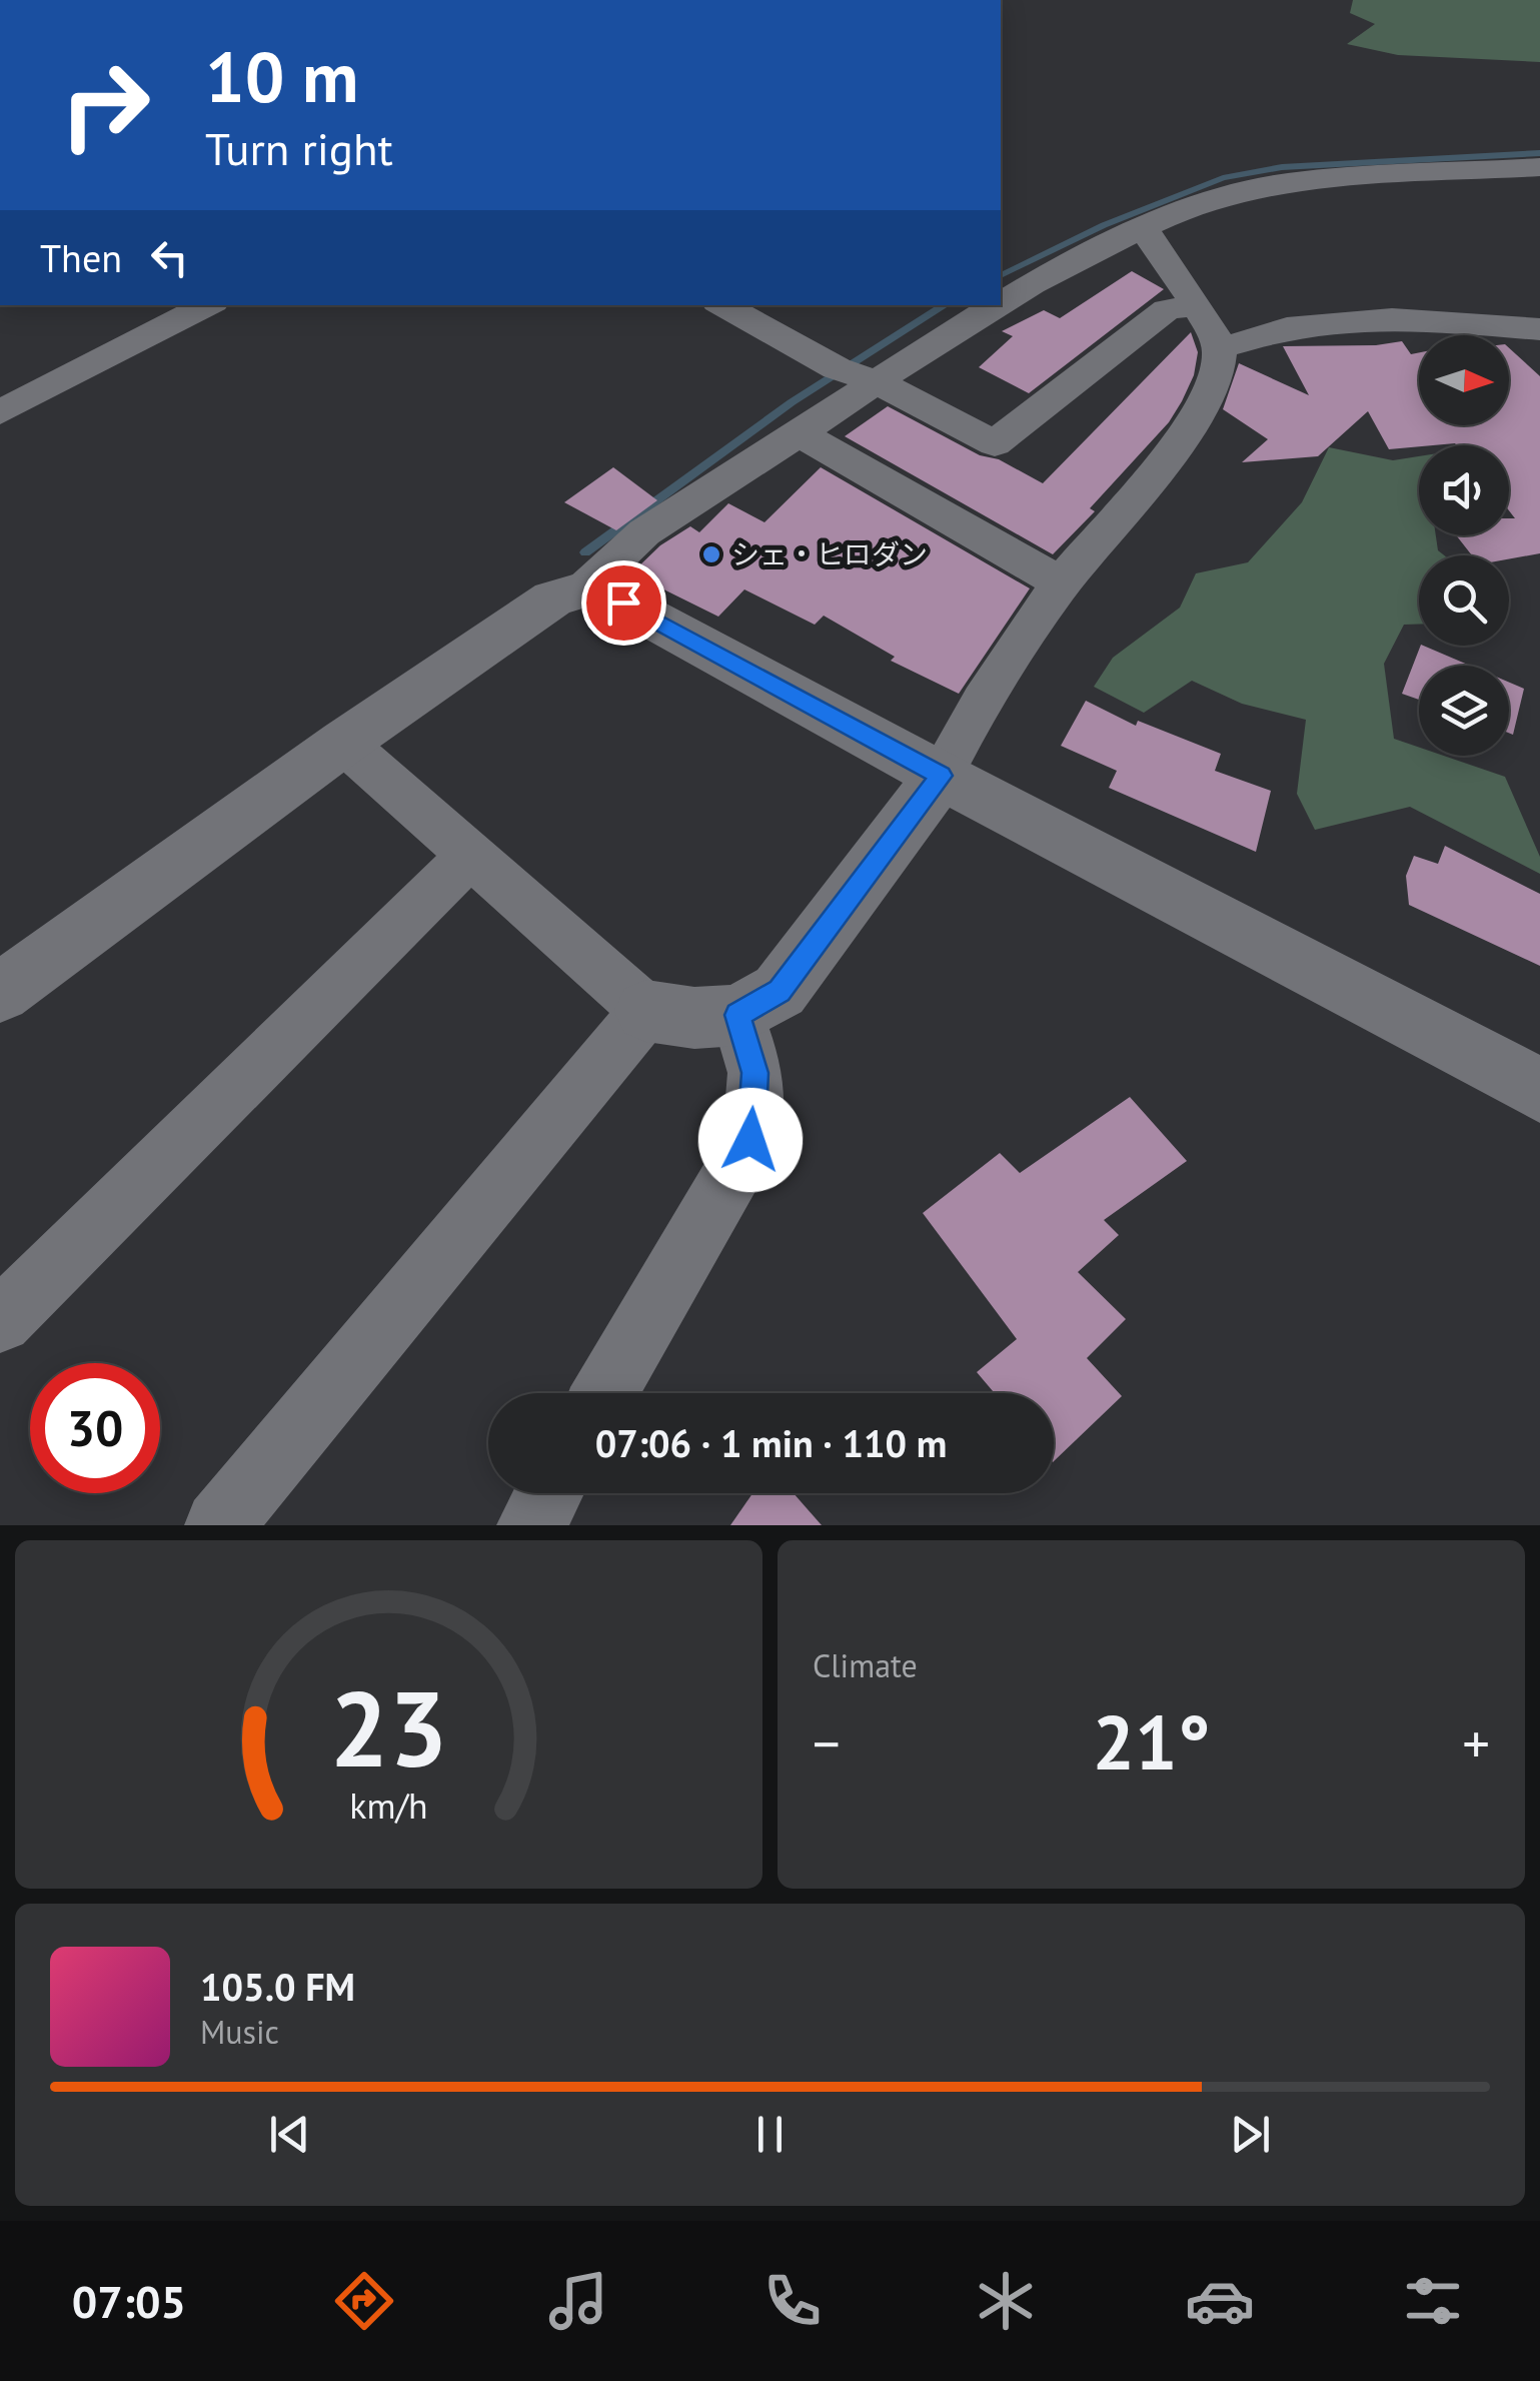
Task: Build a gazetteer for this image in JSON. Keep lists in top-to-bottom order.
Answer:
{
  "places": ["シェ・ヒロダン"],
  "north": "right",
  "page": {
    "turn": ["10 m", "Turn right"],
    "then": "Then",
    "limit": "30",
    "trip": "07:06 · 1 min · 110 m",
    "tile": "Climate",
    "heat": ["−", "21°", "+"],
    "song": ["105.0 FM", "Music"],
    "tabs": "07:05",
    "gauge": ["23", "km/h"]
  }
}
